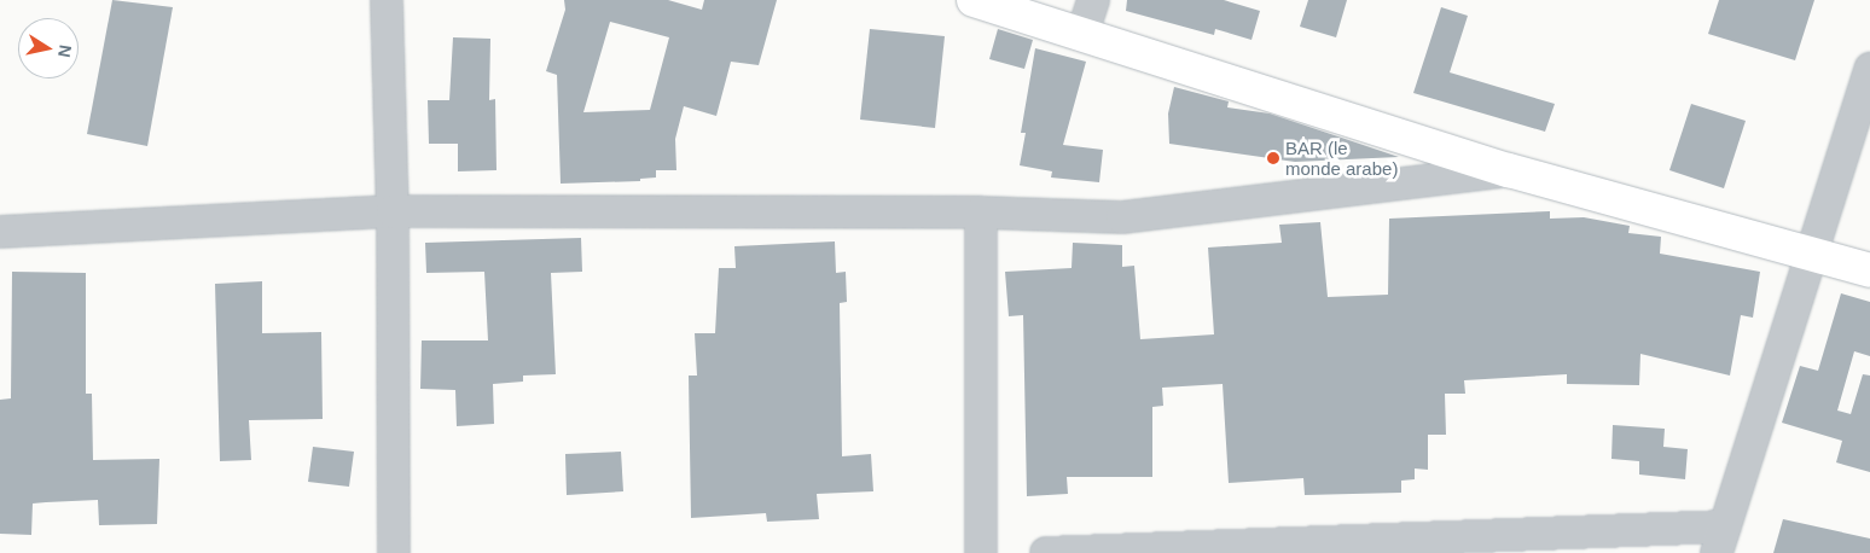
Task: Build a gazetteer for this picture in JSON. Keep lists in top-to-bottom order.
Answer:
{
  "places": ["BAR (le monde arabe)"],
  "north": "right"
}
